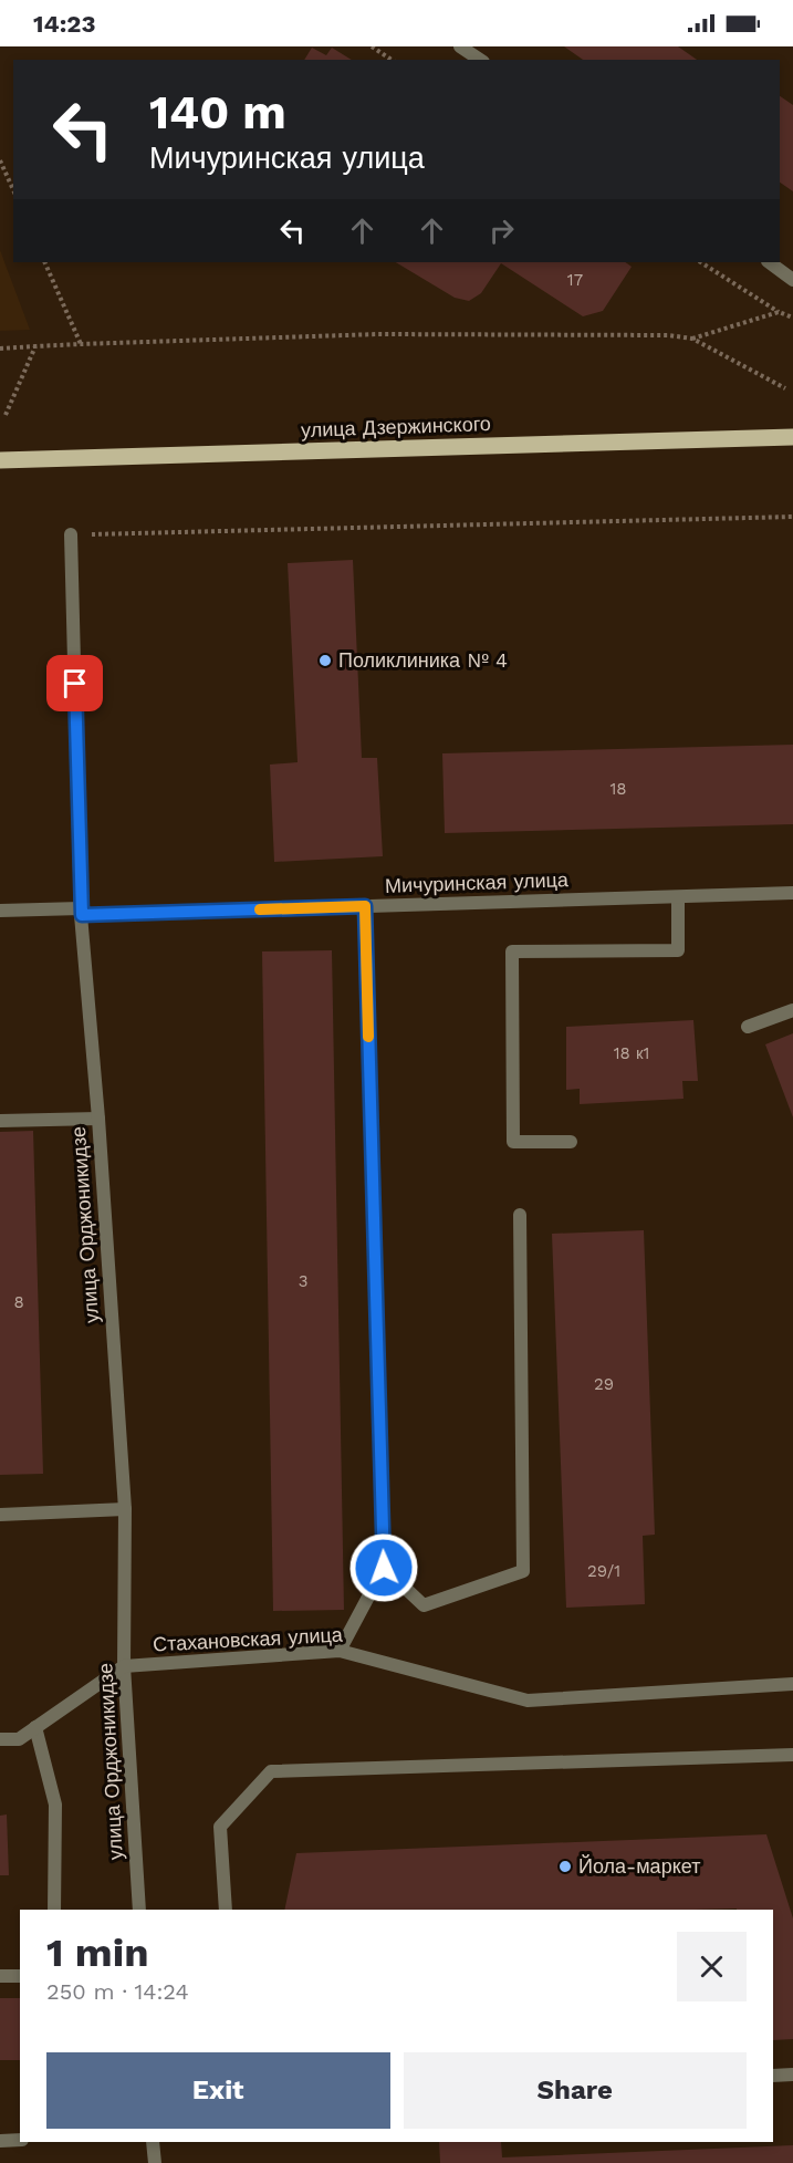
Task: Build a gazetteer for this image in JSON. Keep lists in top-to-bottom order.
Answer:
{
  "streets": {
    "main road": ["улица Дзержинского"],
    "street": ["Мичуринская улица", "улица Орджоникидзе", "Стахановская улица"]
  },
  "crossings": [
    ["Мичуринская улица", "улица Орджоникидзе"],
    ["улица Орджоникидзе", "Стахановская улица"]
  ],
  "places": ["Поликлиника № 4", "Йола-маркет"],
  "house_numbers": [
    "17",
    "18",
    "18 к1",
    "3",
    "8",
    "29",
    "29/1"
  ],
  "page": {
    "status": "14:23",
    "turn": ["140 m", "Мичуринская улица"],
    "heading": ["1 min", "250 m · 14:24"],
    "buttons": ["Exit", "Share"]
  }
}
